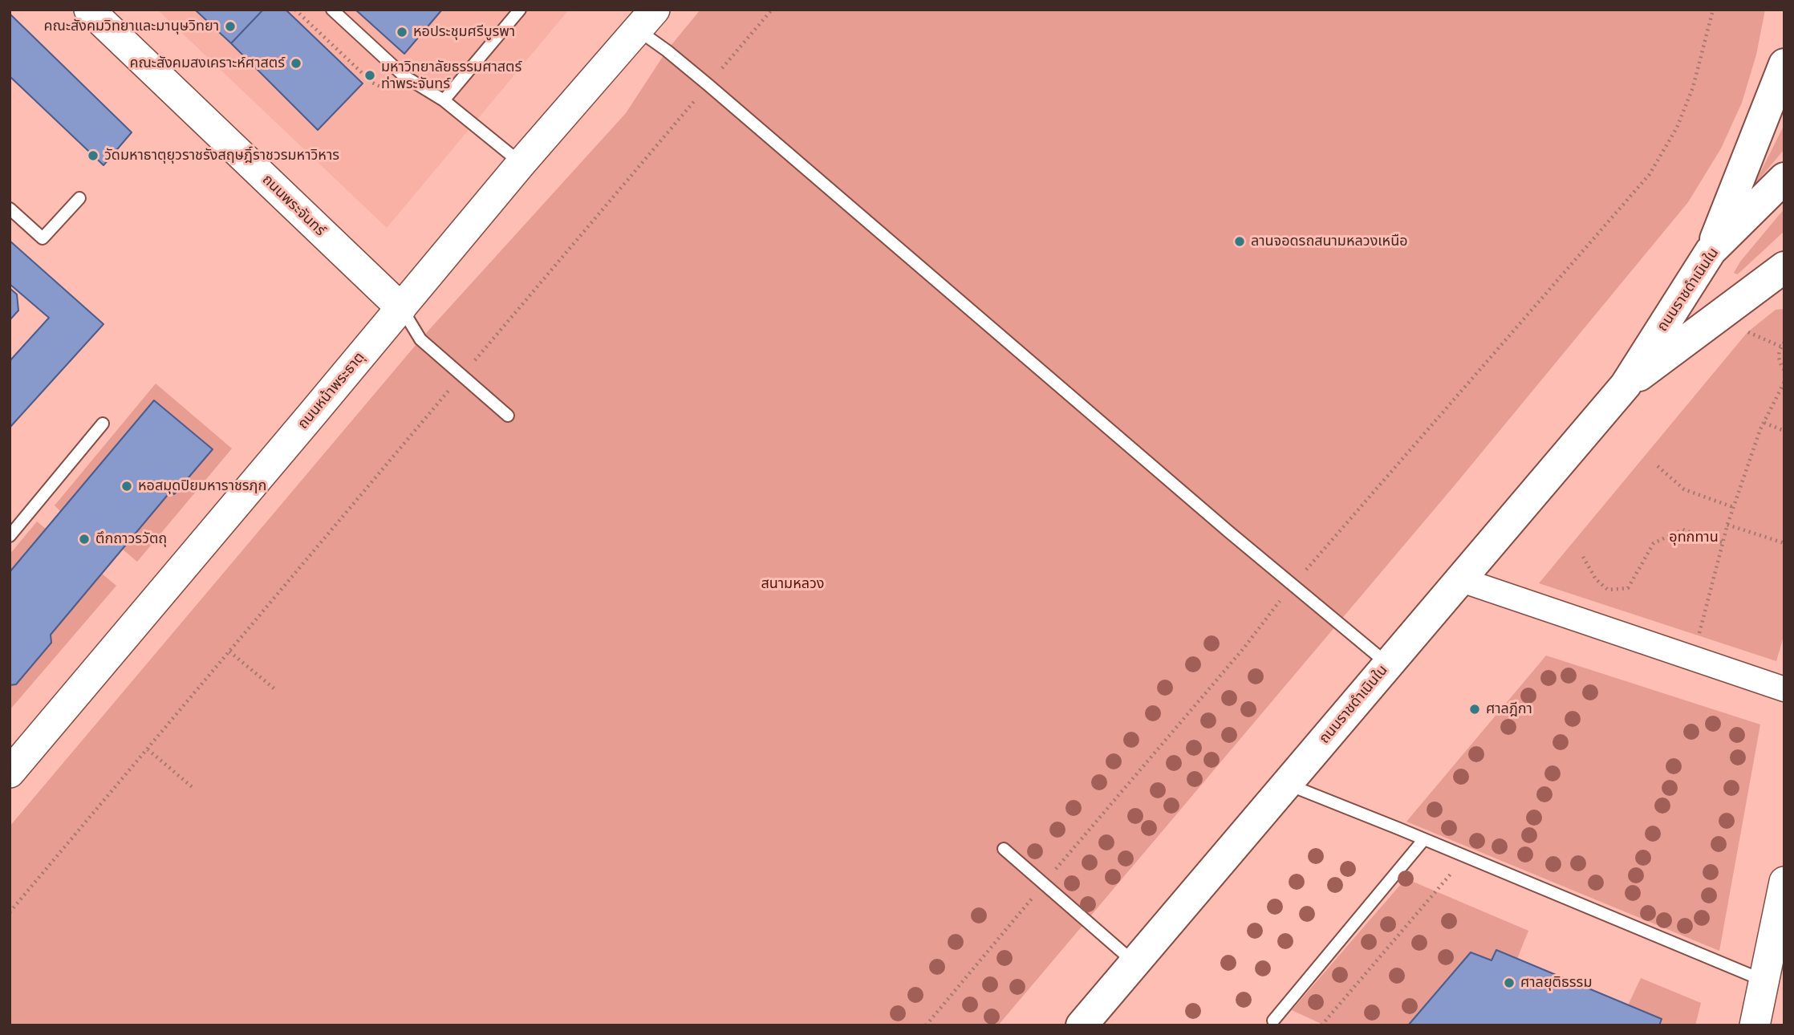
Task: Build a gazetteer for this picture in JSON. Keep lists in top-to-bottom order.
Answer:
{
  "streets": {
    "main road": ["ถนนราชดำเนินใน"],
    "street": ["ถนนพระจันทร์", "ถนนหน้าพระธาตุ"]
  },
  "crossings": [
    ["ถนนพระจันทร์", "ถนนหน้าพระธาตุ"]
  ],
  "parks": ["อุทกทาน", "สนามหลวง"],
  "places": [
    "คณะสังคมวิทยาและมานุษวิทยา",
    "หอประชุมศรีบูรพา",
    "คณะสังคมสงเคราะห์ศาสตร์",
    "มหาวิทยาลัยธรรมศาสตร์ ท่าพระจันทร์",
    "วัดมหาธาตุยุวราชรังสฤษฎิ์ราชวรมหาวิหาร",
    "ลานจอดรถสนามหลวงเหนือ",
    "หอสมุดปิยมหาราชรฦก",
    "ตึกถาวรวัตถุ",
    "ศาลฎีกา",
    "ศาลยุติธรรม"
  ]
}
